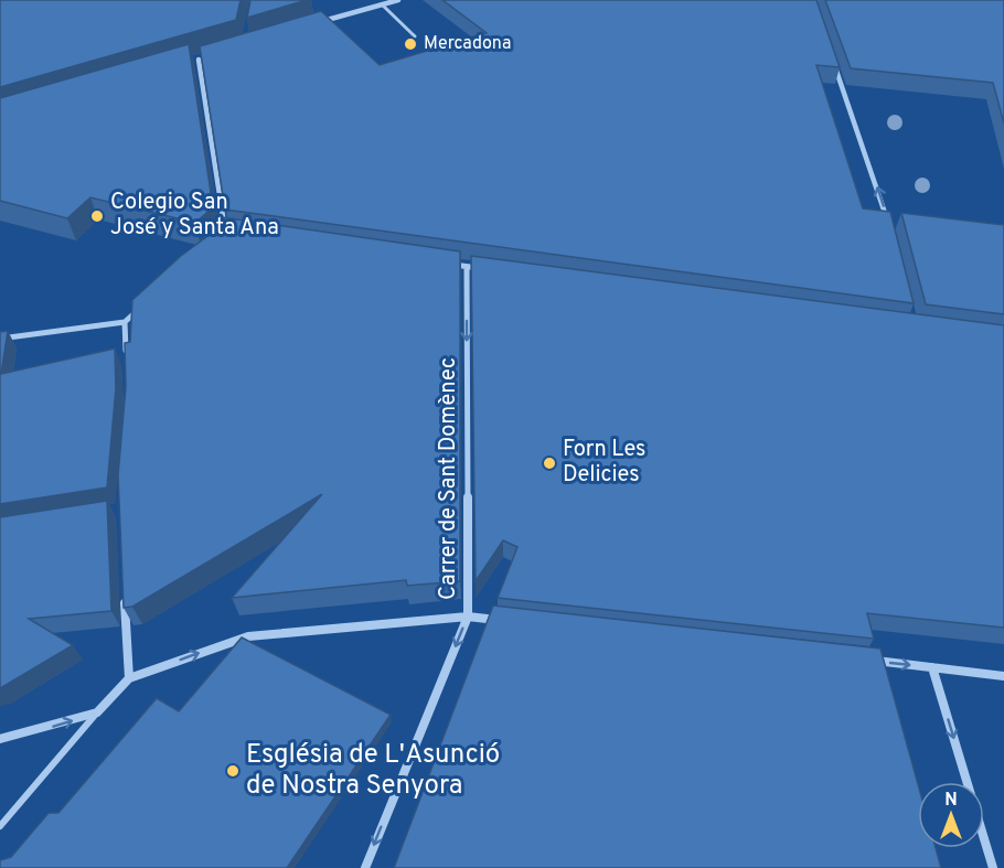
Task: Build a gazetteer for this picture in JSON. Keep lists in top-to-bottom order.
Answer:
{
  "streets": {
    "street": ["Carrer de Sant Domènec"]
  },
  "one_way": ["Carrer de Sant Domènec"],
  "places": [
    "Mercadona",
    "Colegio San José y Santa Ana",
    "Forn Les Delicies",
    "Església de L'Asunció de Nostra Senyora"
  ],
  "north": "top"
}
